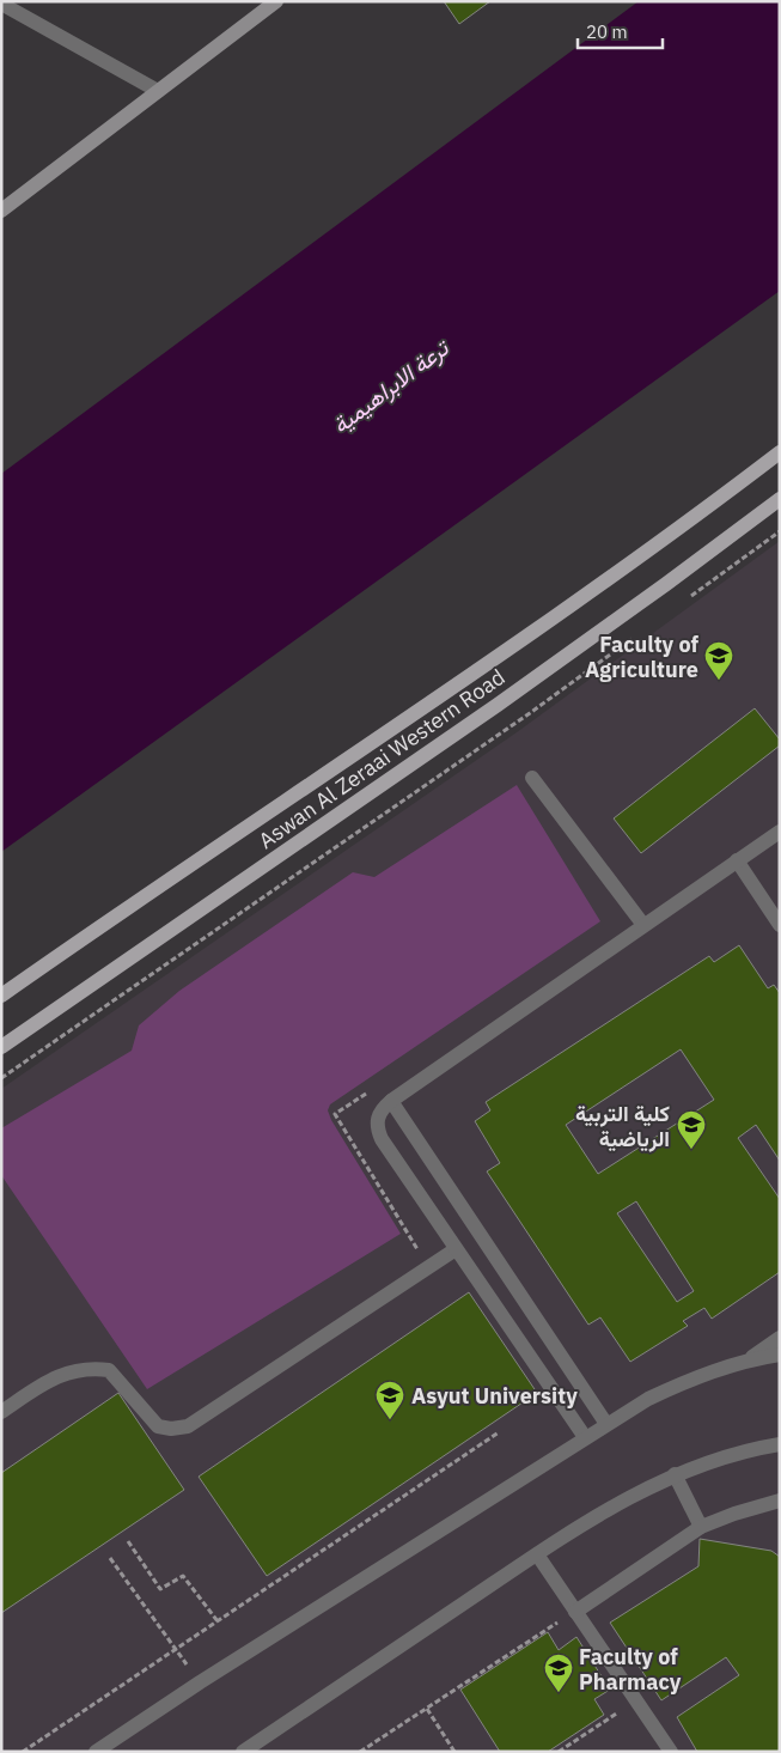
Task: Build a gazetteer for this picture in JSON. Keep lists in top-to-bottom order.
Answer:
{
  "streets": {
    "main road": ["Aswan Al Zeraai Western Road"]
  },
  "water": ["ترعة الابراهيمية"],
  "places": {
    "school or university": [
      "Faculty of Agriculture",
      "كلية التربية الرياضية",
      "Asyut University",
      "Faculty of Pharmacy"
    ]
  },
  "scale_bar": "20 m"
}
